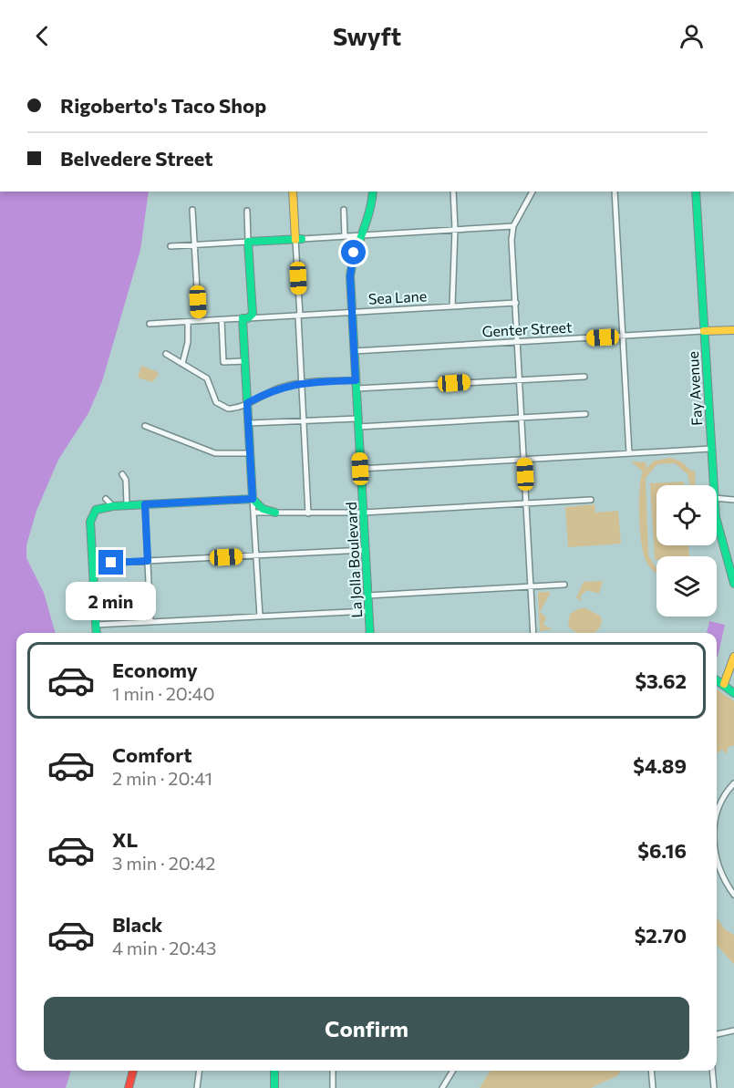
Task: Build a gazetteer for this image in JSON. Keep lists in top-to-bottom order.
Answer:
{
  "streets": {
    "street": [
      "Sea Lane",
      "Genter Street",
      "Fay Avenue",
      "La Jolla Boulevard"
    ]
  },
  "crossings": [
    ["Sea Lane", "La Jolla Boulevard"],
    ["Genter Street", "Fay Avenue"],
    ["Genter Street", "La Jolla Boulevard"]
  ],
  "page": {
    "header": "Swyft",
    "banner": ["Rigoberto's Taco Shop", "Belvedere Street"],
    "bubble": "2 min",
    "list": [
      {
        "name": "Economy",
        "note": "1 min · 20:40",
        "value": "$3.62"
      },
      {
        "name": "Comfort",
        "note": "2 min · 20:41",
        "value": "$4.89"
      },
      {
        "name": "XL",
        "note": "3 min · 20:42",
        "value": "$6.16"
      },
      {
        "name": "Black",
        "note": "4 min · 20:43",
        "value": "$2.70"
      }
    ],
    "buttons": "Confirm"
  }
}
